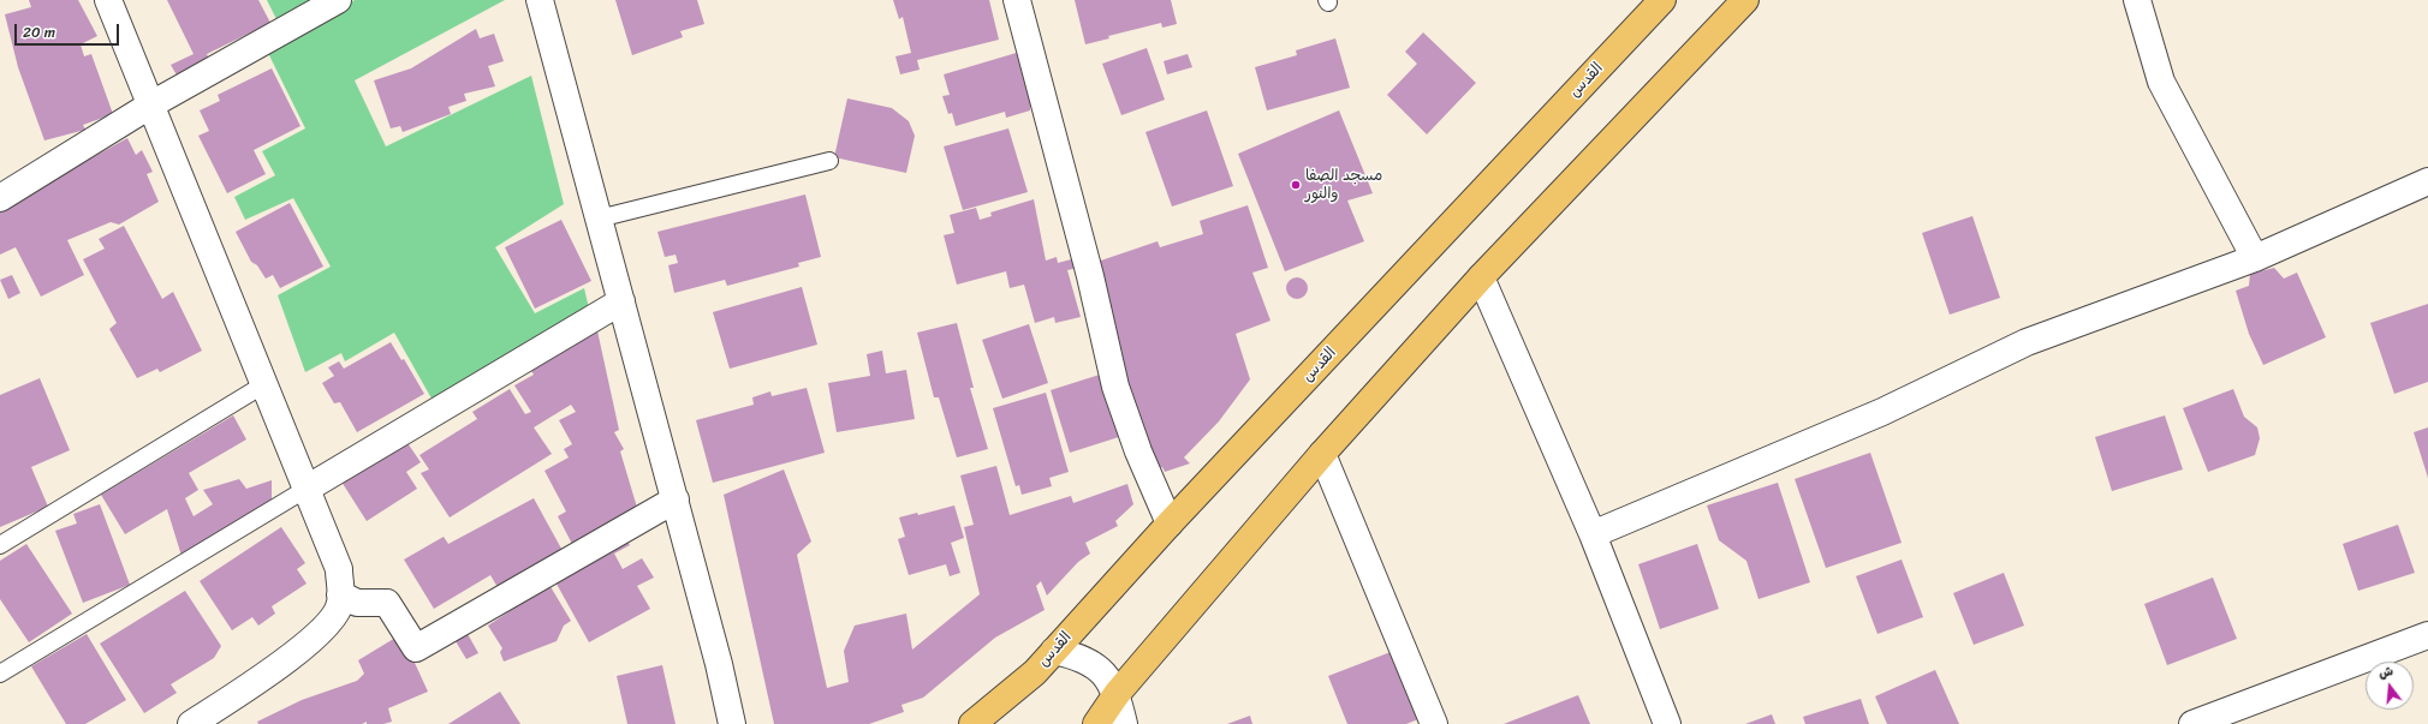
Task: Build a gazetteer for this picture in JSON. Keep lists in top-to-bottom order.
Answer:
{
  "streets": {
    "main road": ["القدس"]
  },
  "places": ["مسجد الصفا والنور"],
  "scale_bar": "20 m",
  "north": "top"
}
